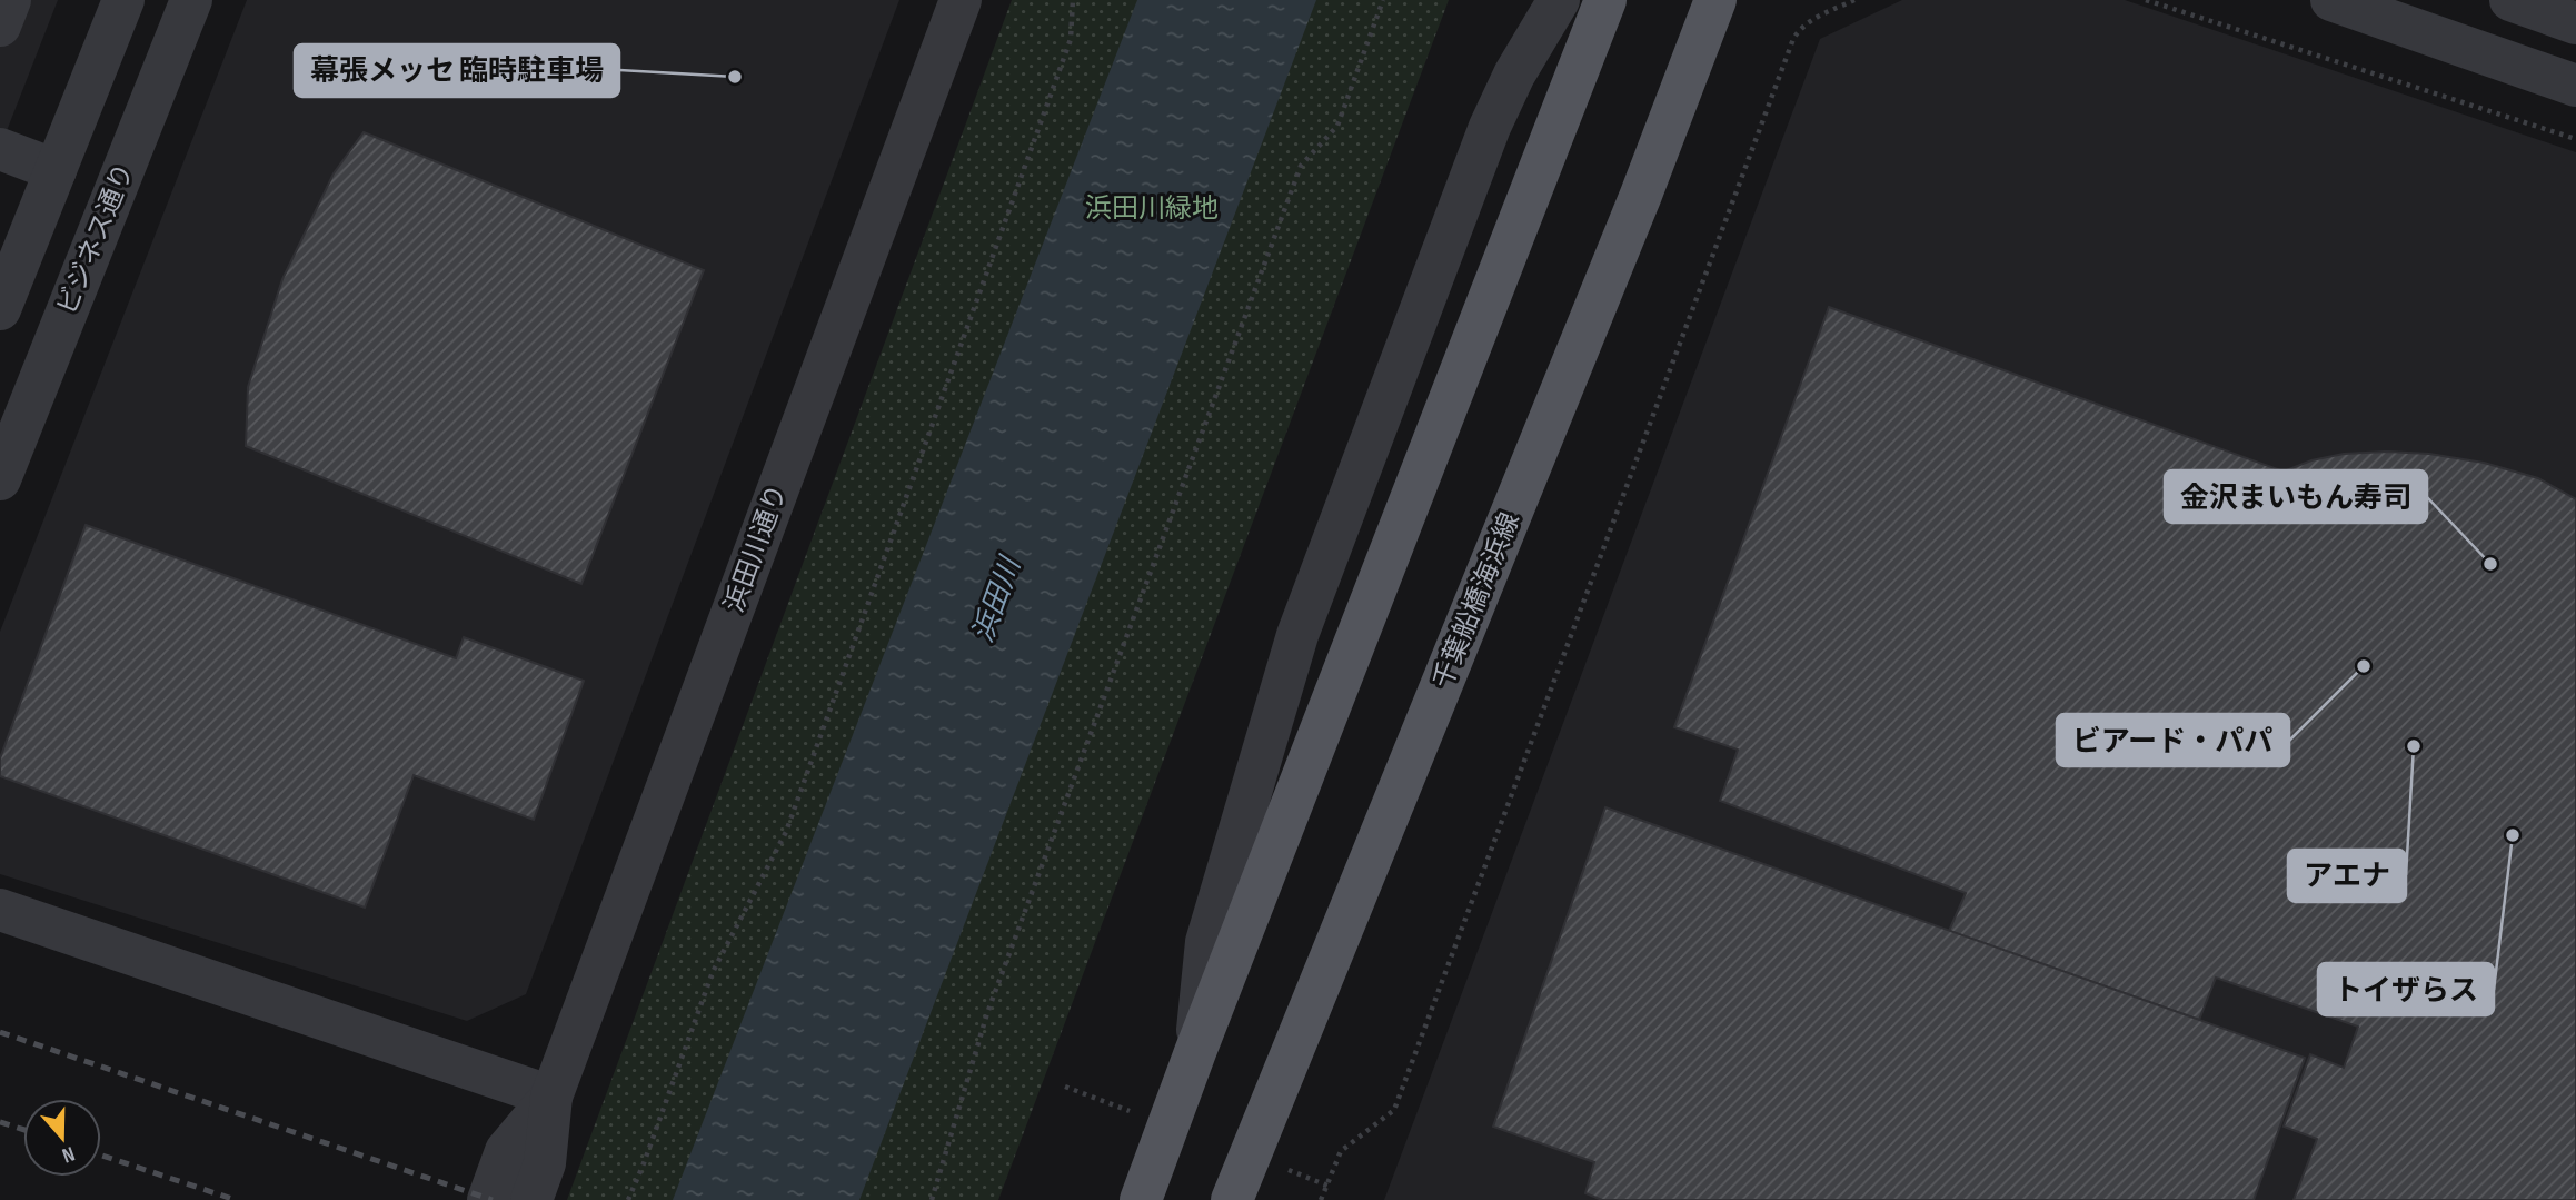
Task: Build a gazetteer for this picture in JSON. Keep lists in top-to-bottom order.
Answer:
{
  "streets": {
    "main road": ["千葉船橋海浜線"],
    "street": ["ビジネス通り", "浜田川通り"]
  },
  "water": ["浜田川"],
  "parks": ["浜田川緑地"],
  "places": [
    "幕張メッセ 臨時駐車場",
    "金沢まいもん寿司",
    "ビアード・パパ",
    "アエナ",
    "トイザらス"
  ],
  "north": "bottom"
}
